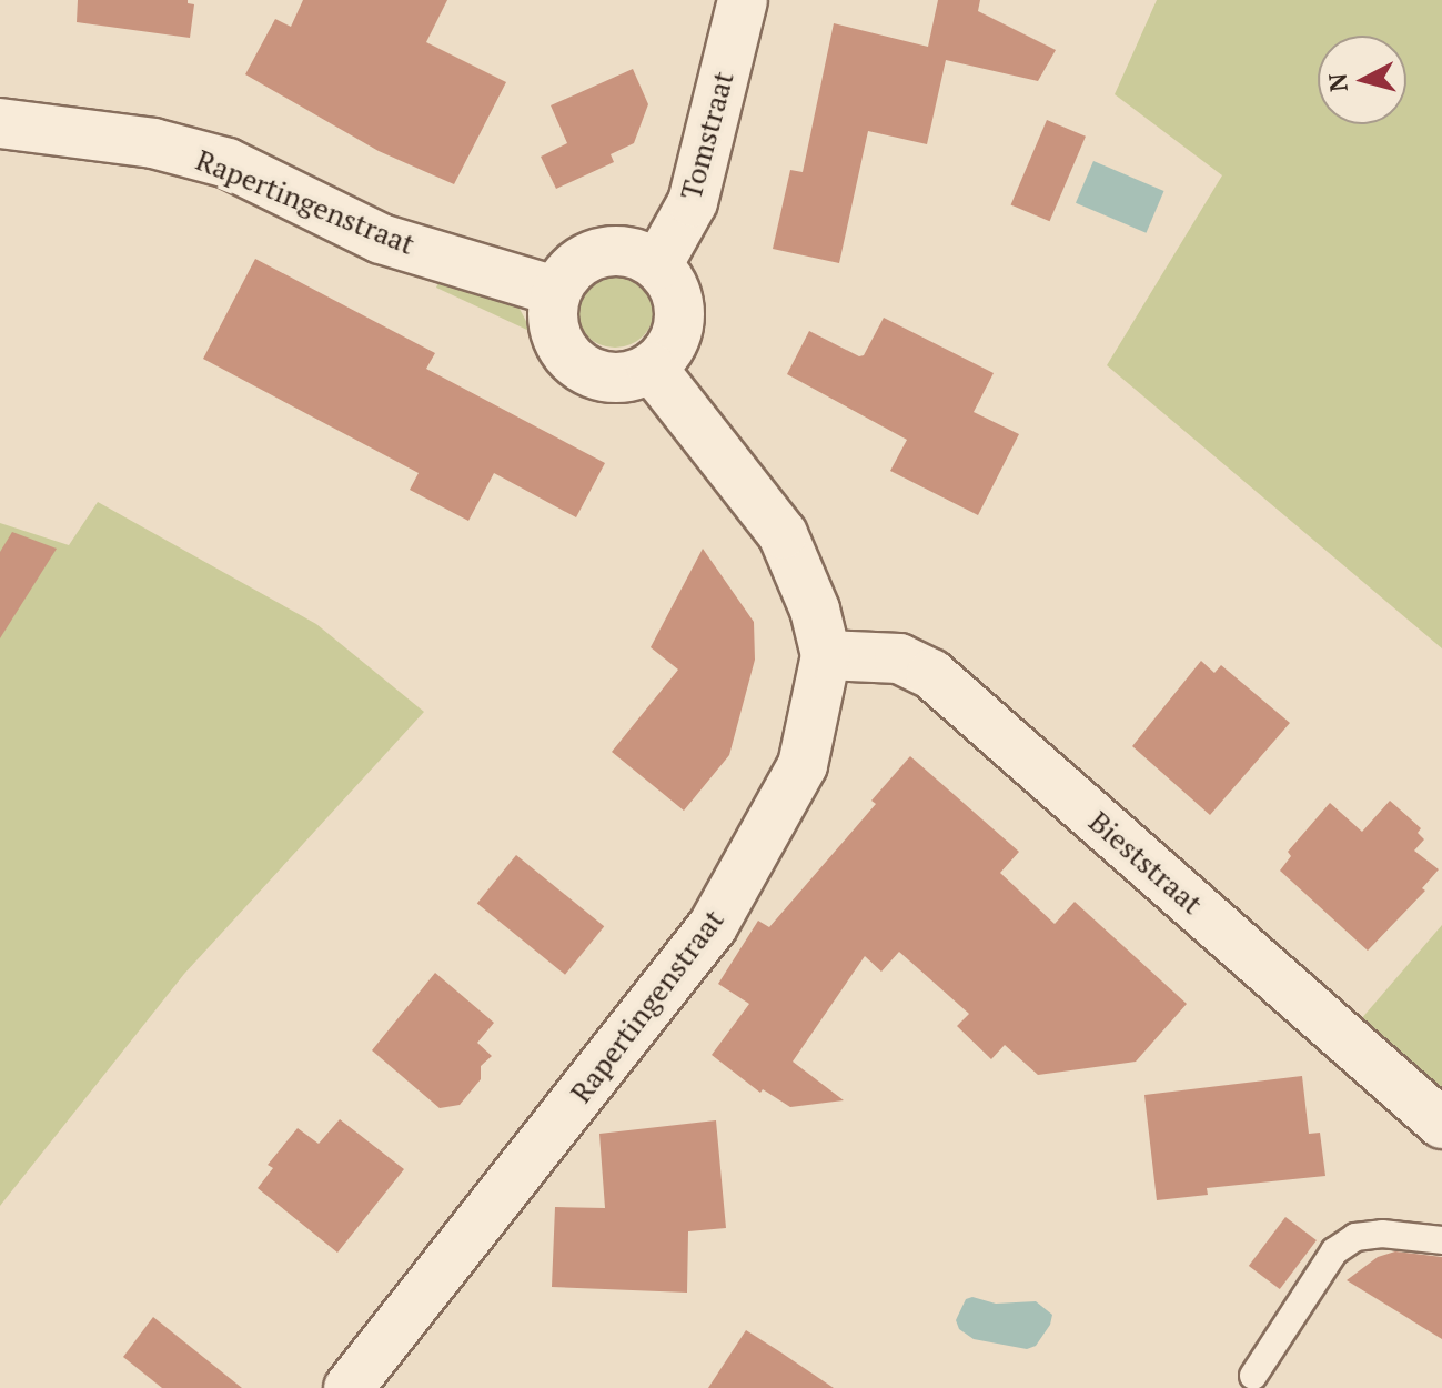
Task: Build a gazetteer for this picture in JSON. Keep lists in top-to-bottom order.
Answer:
{
  "streets": {
    "street": ["Tomstraat", "Rapertingenstraat", "Bieststraat"]
  },
  "crossings": [
    ["Tomstraat", "Rapertingenstraat"],
    ["Rapertingenstraat", "Bieststraat"]
  ],
  "north": "left"
}
